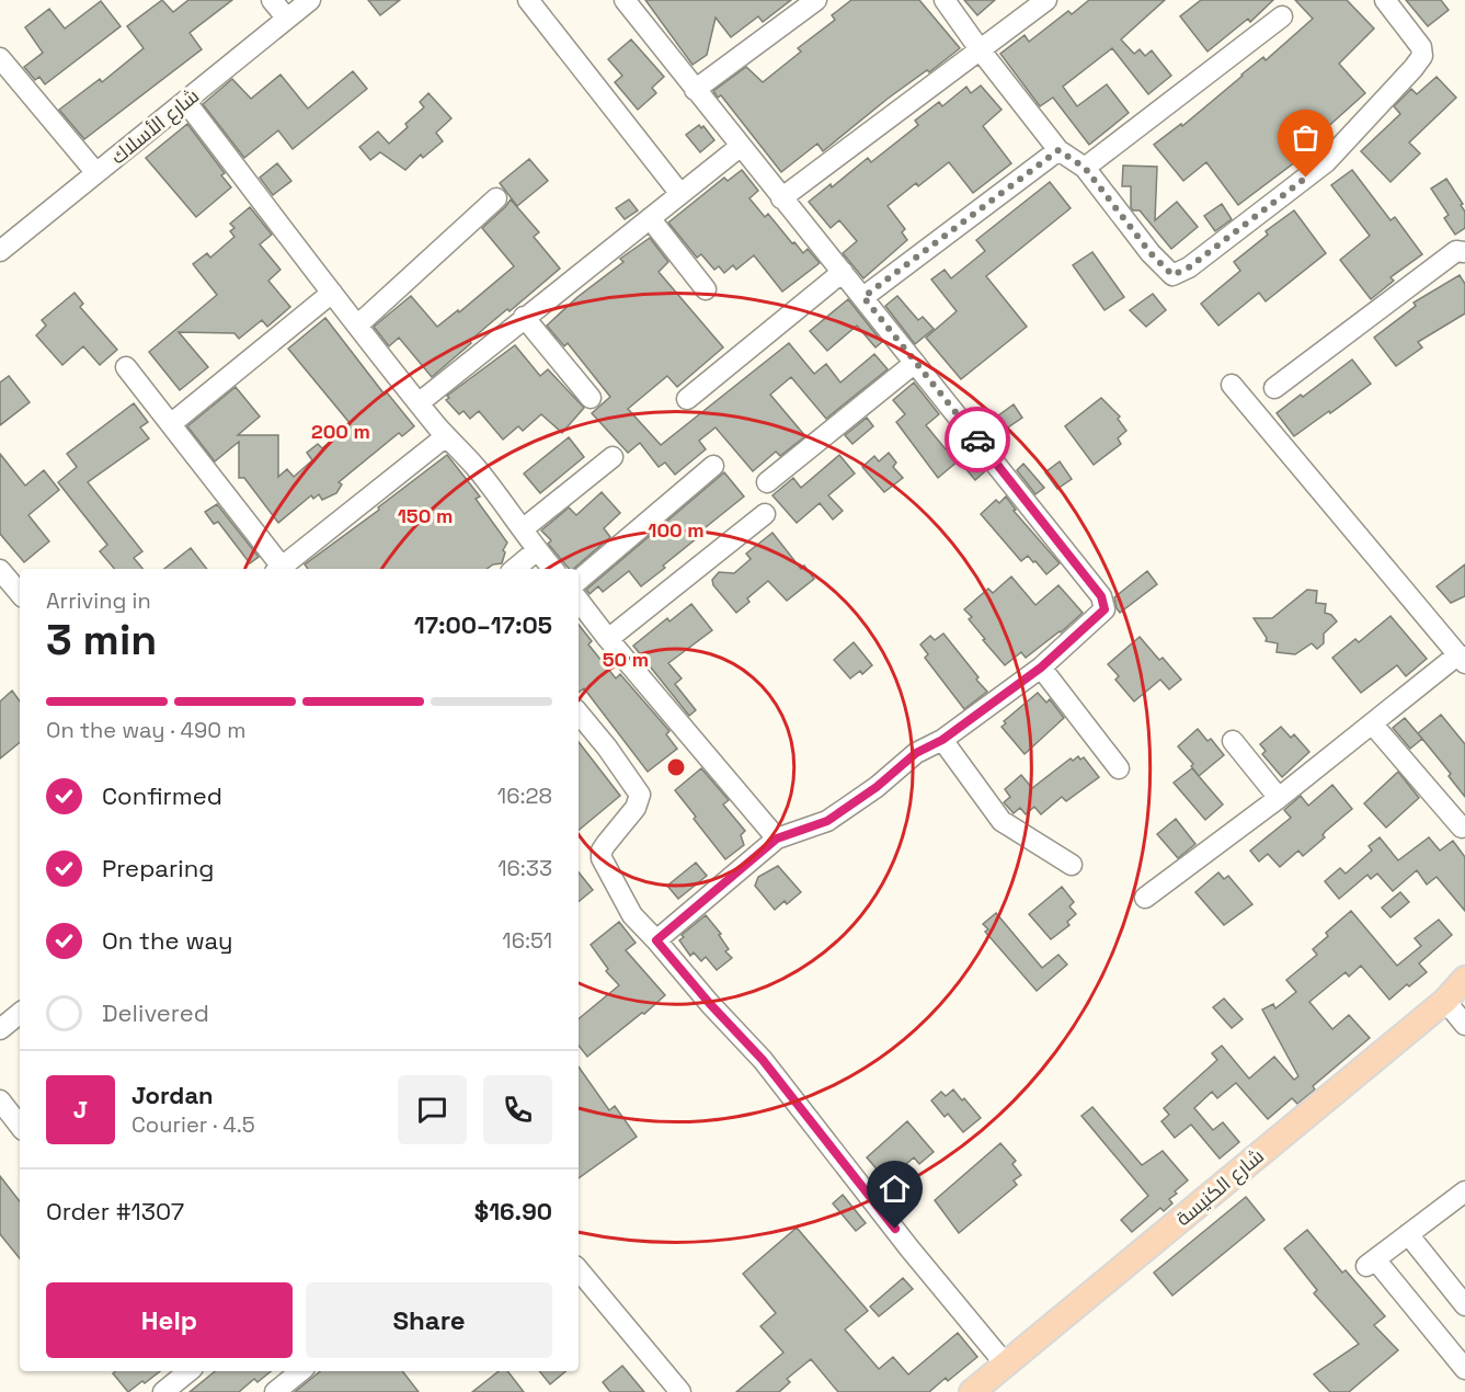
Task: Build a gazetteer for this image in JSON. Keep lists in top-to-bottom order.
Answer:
{
  "streets": {
    "main road": ["شارع الكنيسة"],
    "street": ["شارع الأسلاك"]
  },
  "page": {
    "heading": ["3 min", "Arriving in", "17:00–17:05"],
    "panel": [
      "Jordan",
      "Courier · 4.5",
      "Order #1307",
      "$16.90"
    ],
    "bar": "On the way · 490 m",
    "list": [
      ["Confirmed", "16:28"],
      ["Preparing", "16:33"],
      ["On the way", "16:51"],
      "Delivered"
    ],
    "round": "J",
    "buttons": ["Help", "Share"]
  },
  "rings": [
    "200 m",
    "150 m",
    "100 m",
    "50 m"
  ]
}
